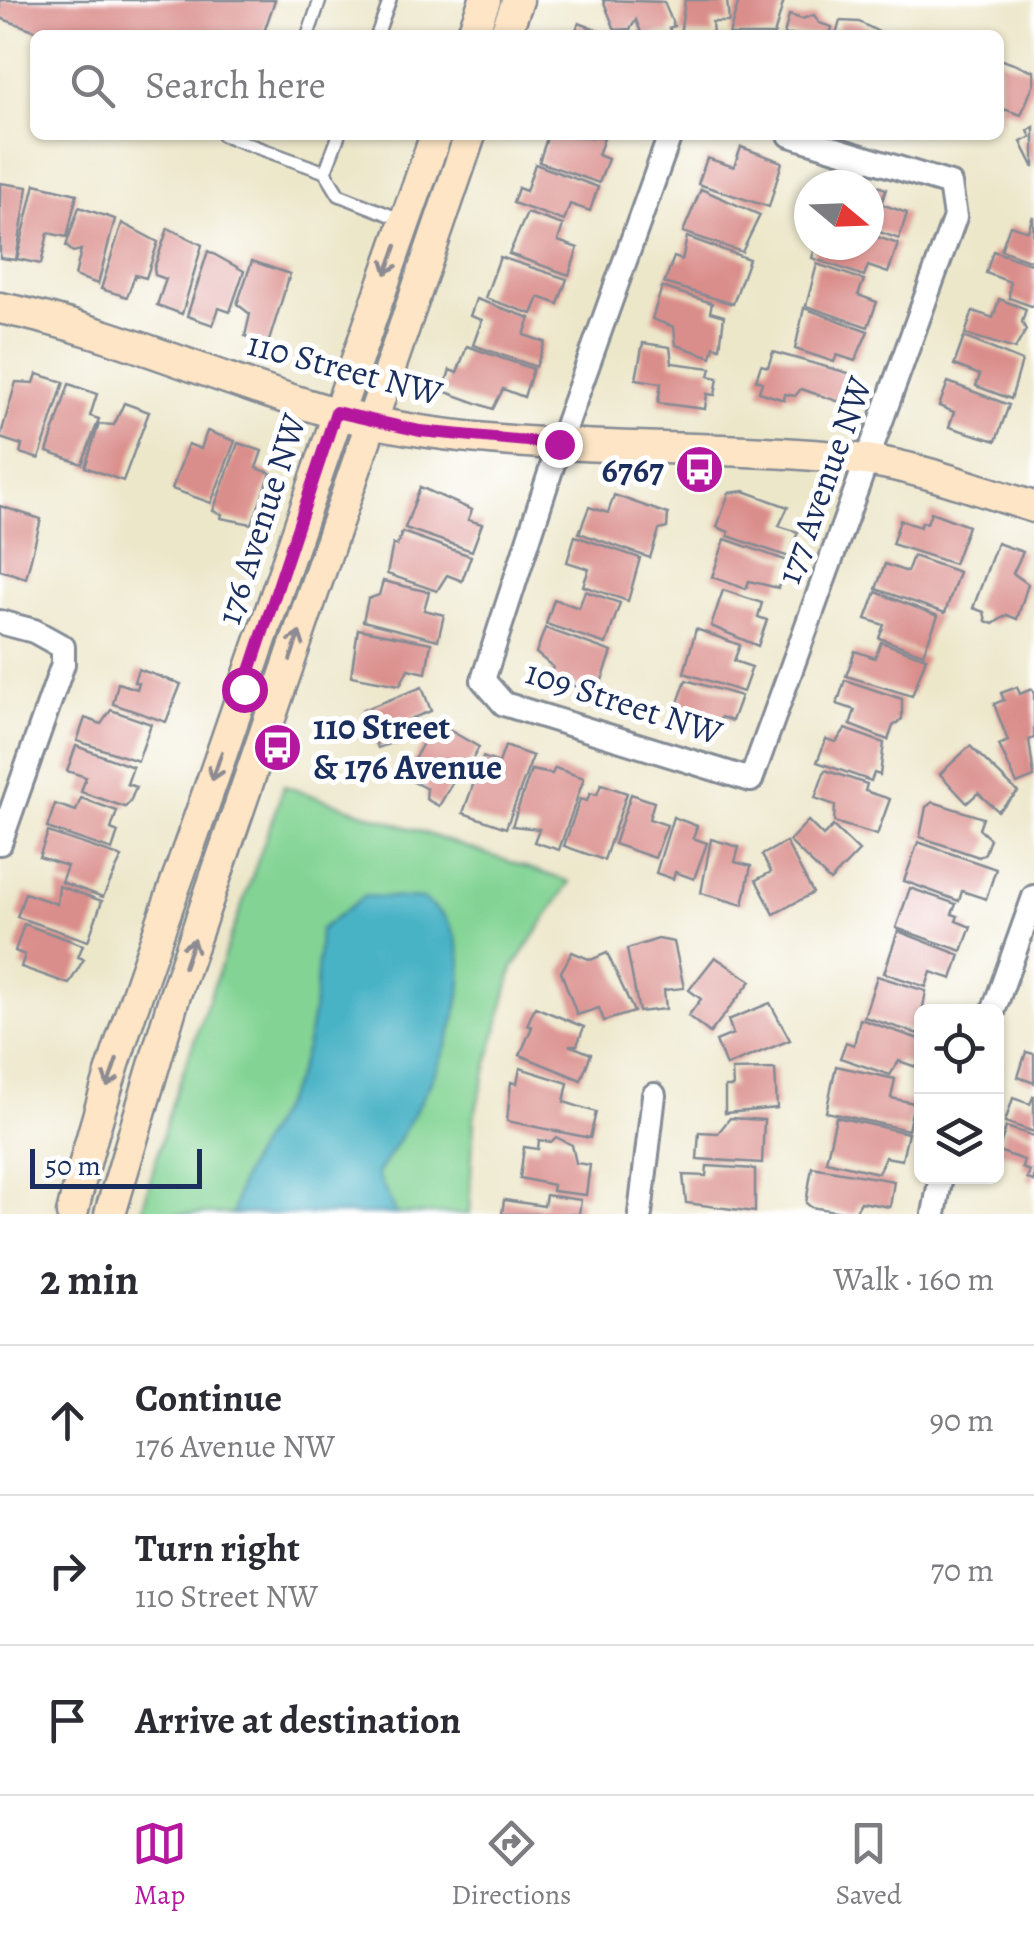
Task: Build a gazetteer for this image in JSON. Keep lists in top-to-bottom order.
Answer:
{
  "streets": {
    "street": [
      "110 Street NW",
      "177 Avenue NW",
      "176 Avenue NW",
      "109 Street NW"
    ]
  },
  "crossings": [
    ["110 Street NW", "177 Avenue NW"],
    ["110 Street NW", "176 Avenue NW"],
    ["110 Street NW", "109 Street NW"],
    ["177 Avenue NW", "109 Street NW"]
  ],
  "places": {
    "bus stop": ["6767", "110 Street & 176 Avenue"]
  },
  "scale_bar": "50 m",
  "north": "right",
  "page": {
    "search": "Search here",
    "scale": "50 m",
    "heading": ["2 min", "Walk · 160 m"],
    "list": [
      ["Continue", "176 Avenue NW", "90 m"],
      ["Turn right", "110 Street NW", "70 m"],
      "Arrive at destination"
    ],
    "nav": ["Map", "Directions", "Saved"]
  }
}
